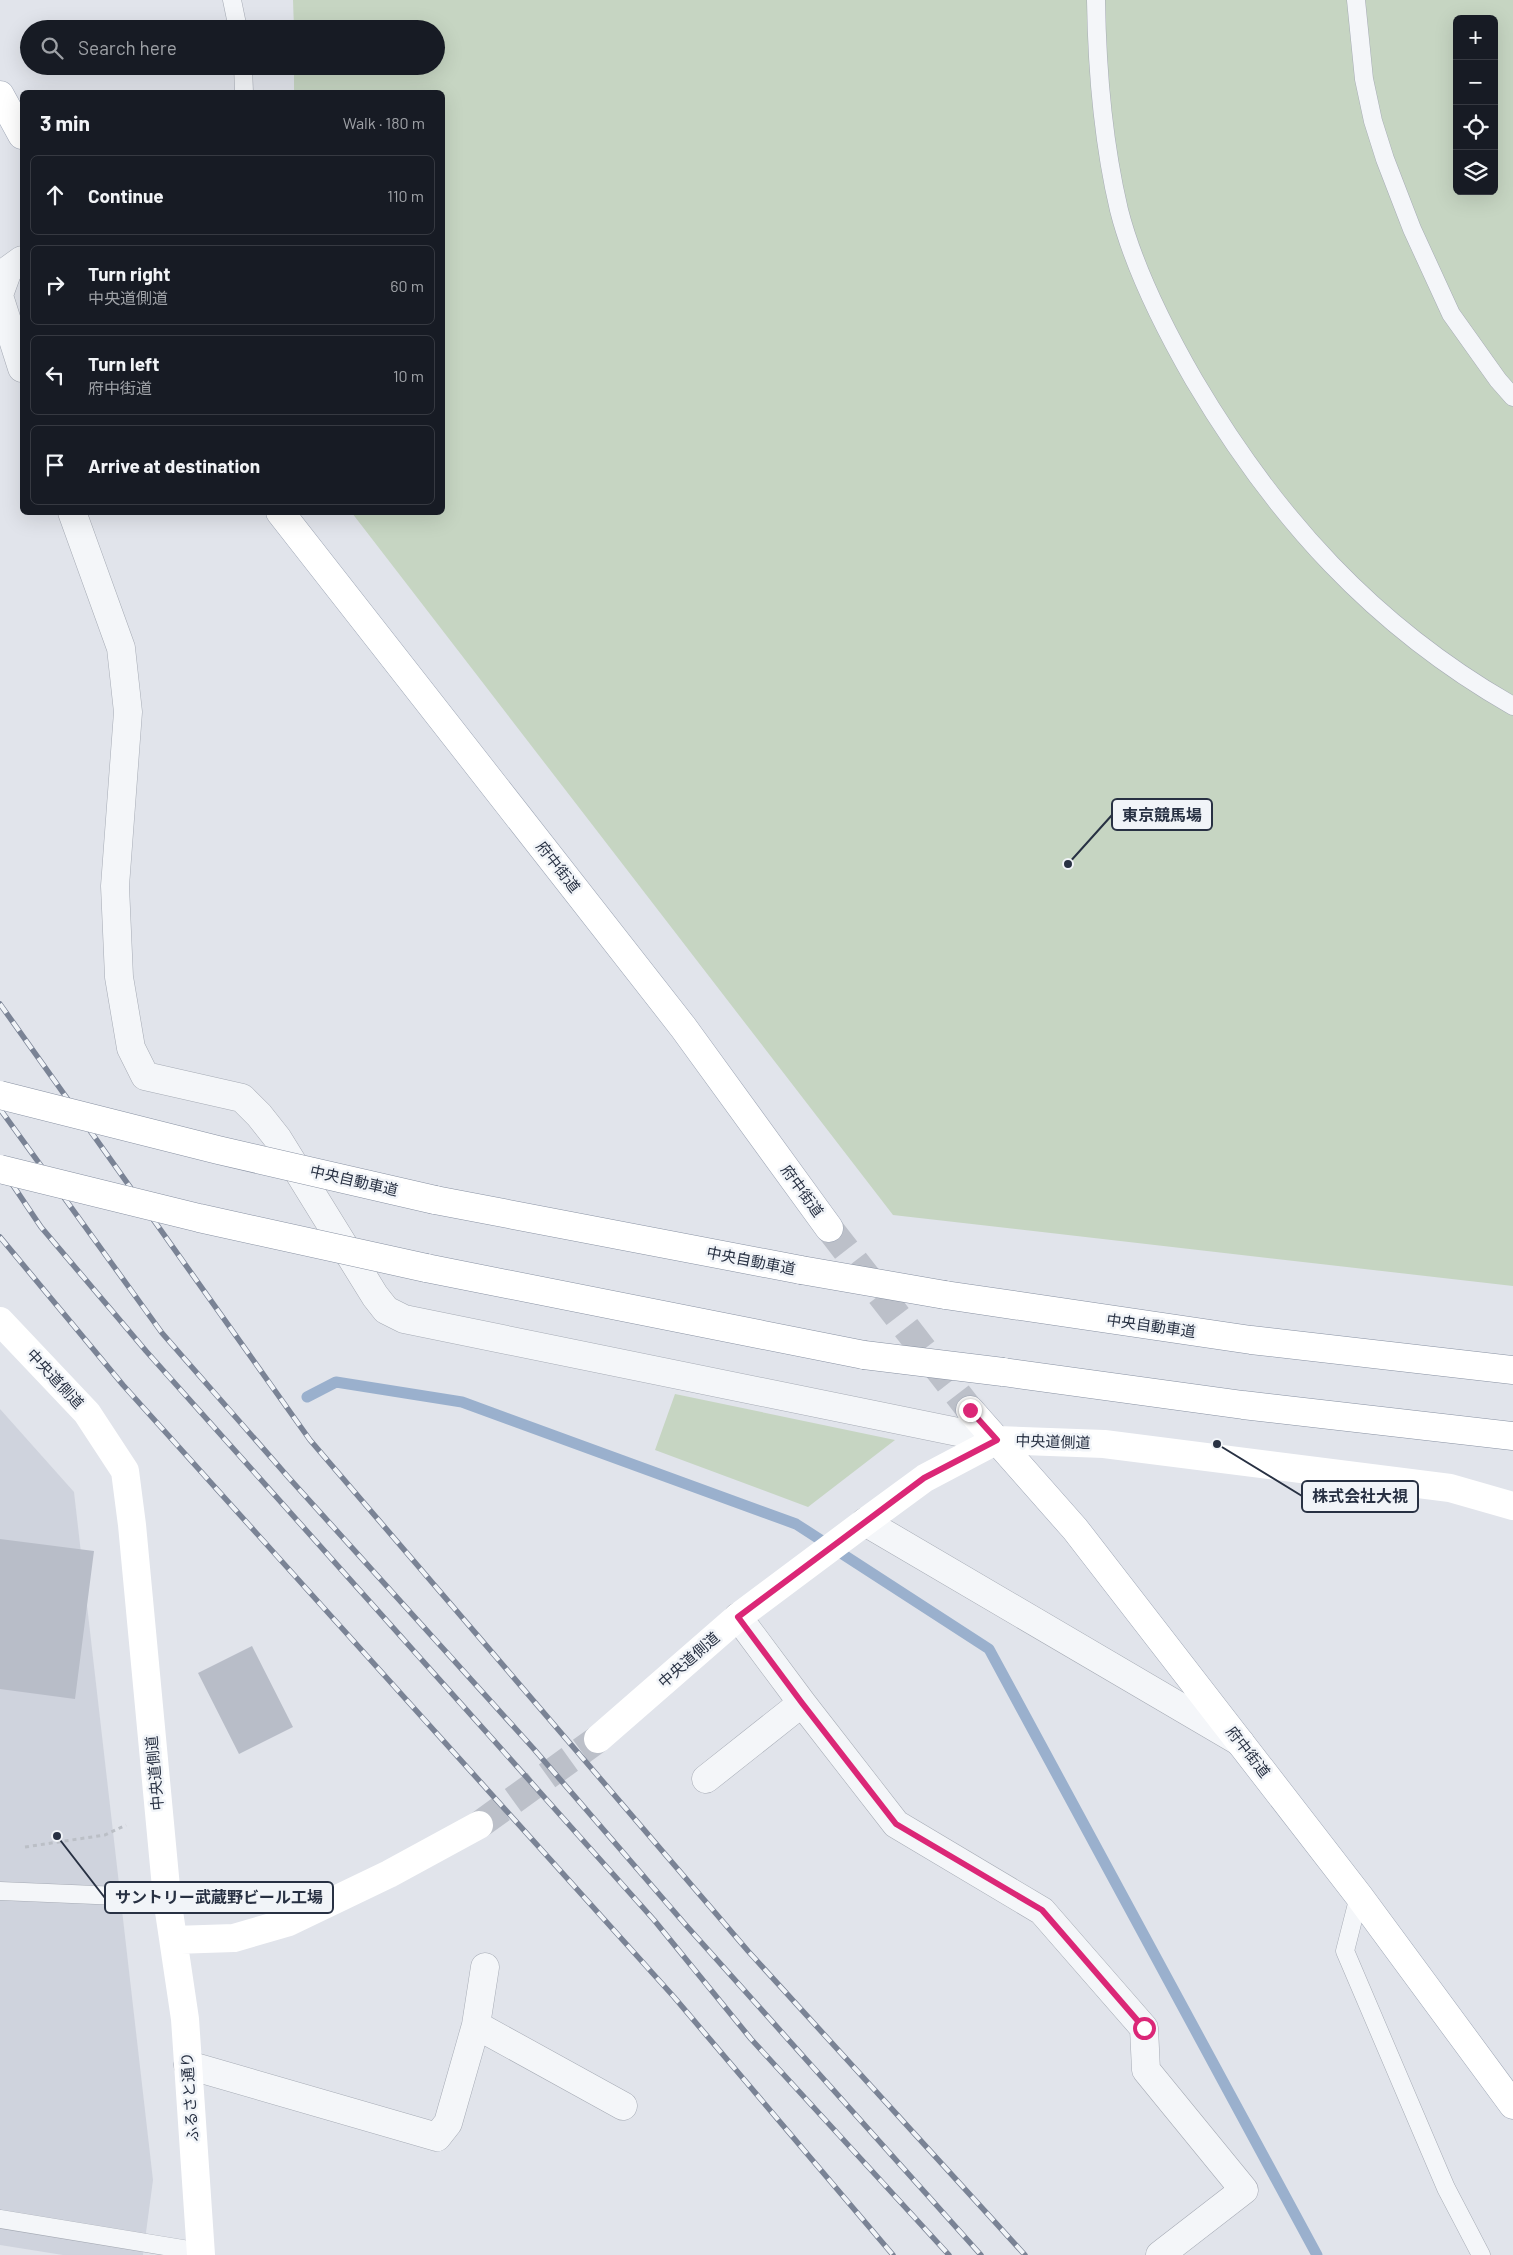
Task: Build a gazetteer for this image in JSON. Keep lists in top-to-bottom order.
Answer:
{
  "streets": {
    "main road": [
      "府中街道",
      "中央自動車道",
      "中央道側道",
      "ふるさと通り"
    ]
  },
  "crossings": [
    ["府中街道", "中央道側道"],
    ["中央道側道", "ふるさと通り"]
  ],
  "places": ["東京競馬場", "株式会社大視", "サントリー武蔵野ビール工場"],
  "page": {
    "map_buttons": ["+", "−"],
    "search": "Search here",
    "heading": ["3 min", "Walk · 180 m"],
    "list": [
      ["Continue", "110 m"],
      ["Turn right", "中央道側道", "60 m"],
      ["Turn left", "府中街道", "10 m"],
      "Arrive at destination"
    ]
  }
}
